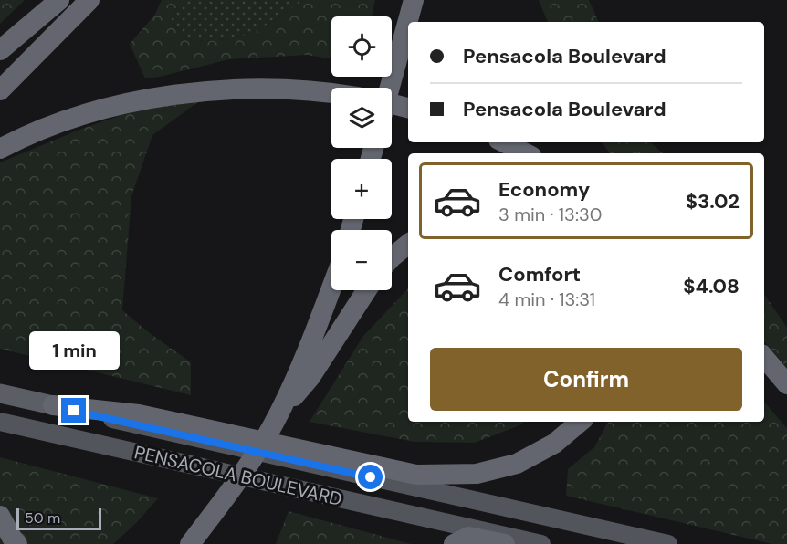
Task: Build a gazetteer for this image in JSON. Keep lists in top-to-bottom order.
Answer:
{
  "streets": {
    "highway": ["PENSACOLA BOULEVARD"]
  },
  "scale_bar": "50 m",
  "page": {
    "map_buttons": ["+", "−"],
    "banner": ["Pensacola Boulevard", "Pensacola Boulevard"],
    "list": [
      {
        "name": "Economy",
        "note": "3 min · 13:30",
        "value": "$3.02"
      },
      {
        "name": "Comfort",
        "note": "4 min · 13:31",
        "value": "$4.08"
      }
    ],
    "bubble": "1 min",
    "buttons": "Confirm",
    "scale": "50 m"
  }
}
